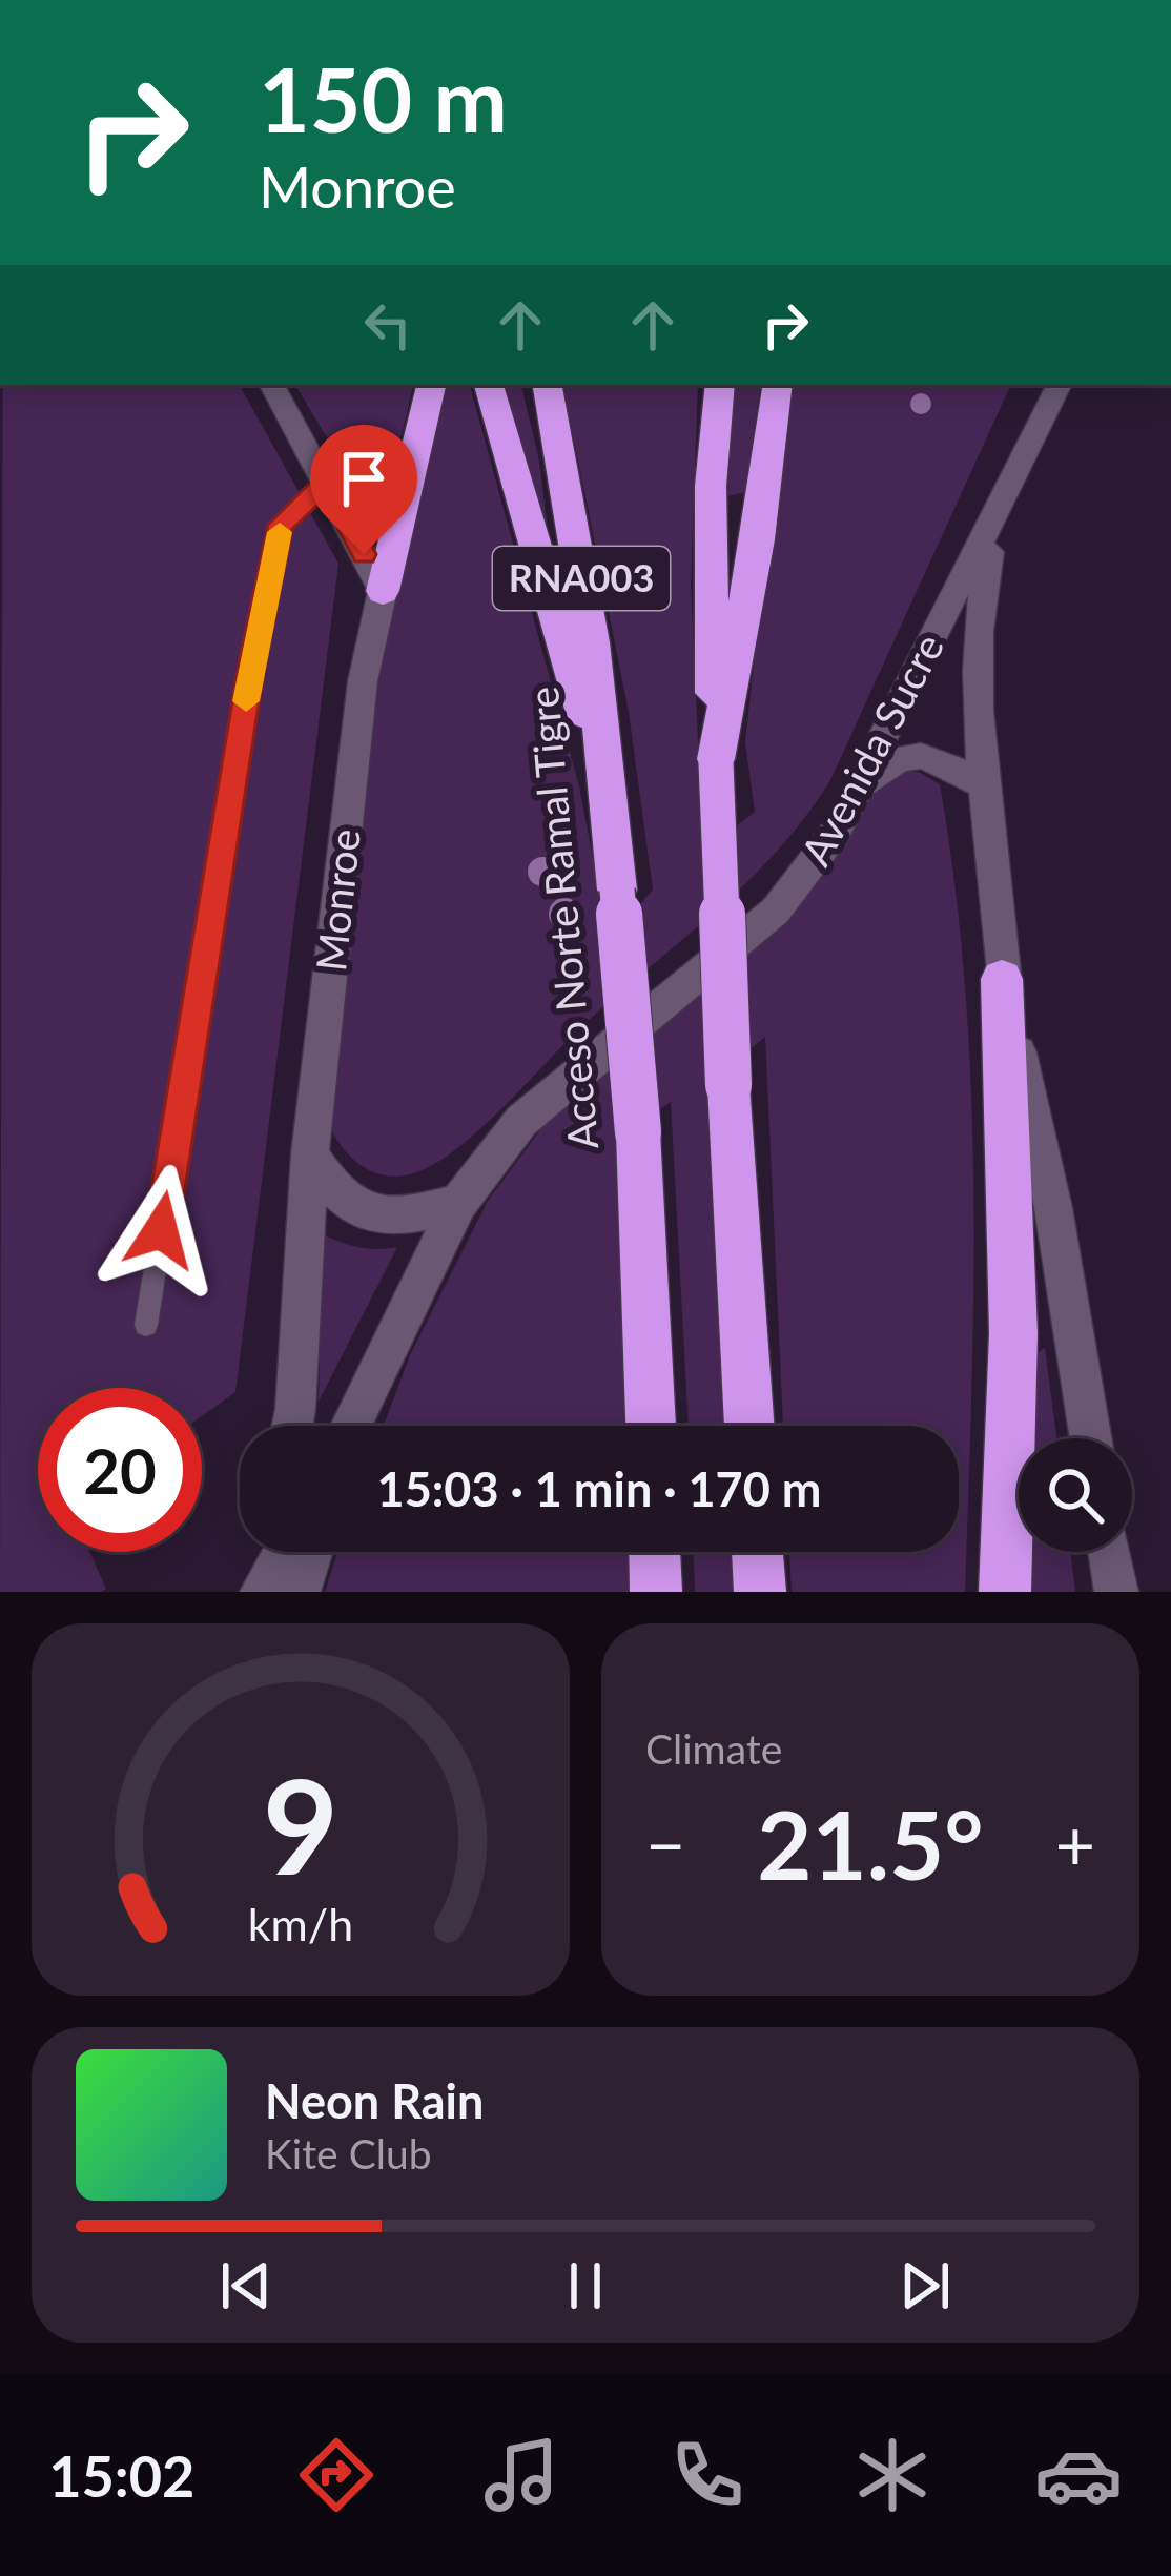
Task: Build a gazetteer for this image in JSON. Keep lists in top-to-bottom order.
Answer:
{
  "streets": {
    "highway": ["RNA003", "Acceso Norte Ramal Tigre"],
    "main road": ["Avenida Sucre", "Monroe"]
  },
  "page": {
    "turn": ["150 m", "Monroe"],
    "limit": "20",
    "trip": "15:03 · 1 min · 170 m",
    "tile": "Climate",
    "heat": ["−", "21.5°", "+"],
    "song": ["Neon Rain", "Kite Club"],
    "tabs": "15:02",
    "gauge": ["9", "km/h"]
  }
}
